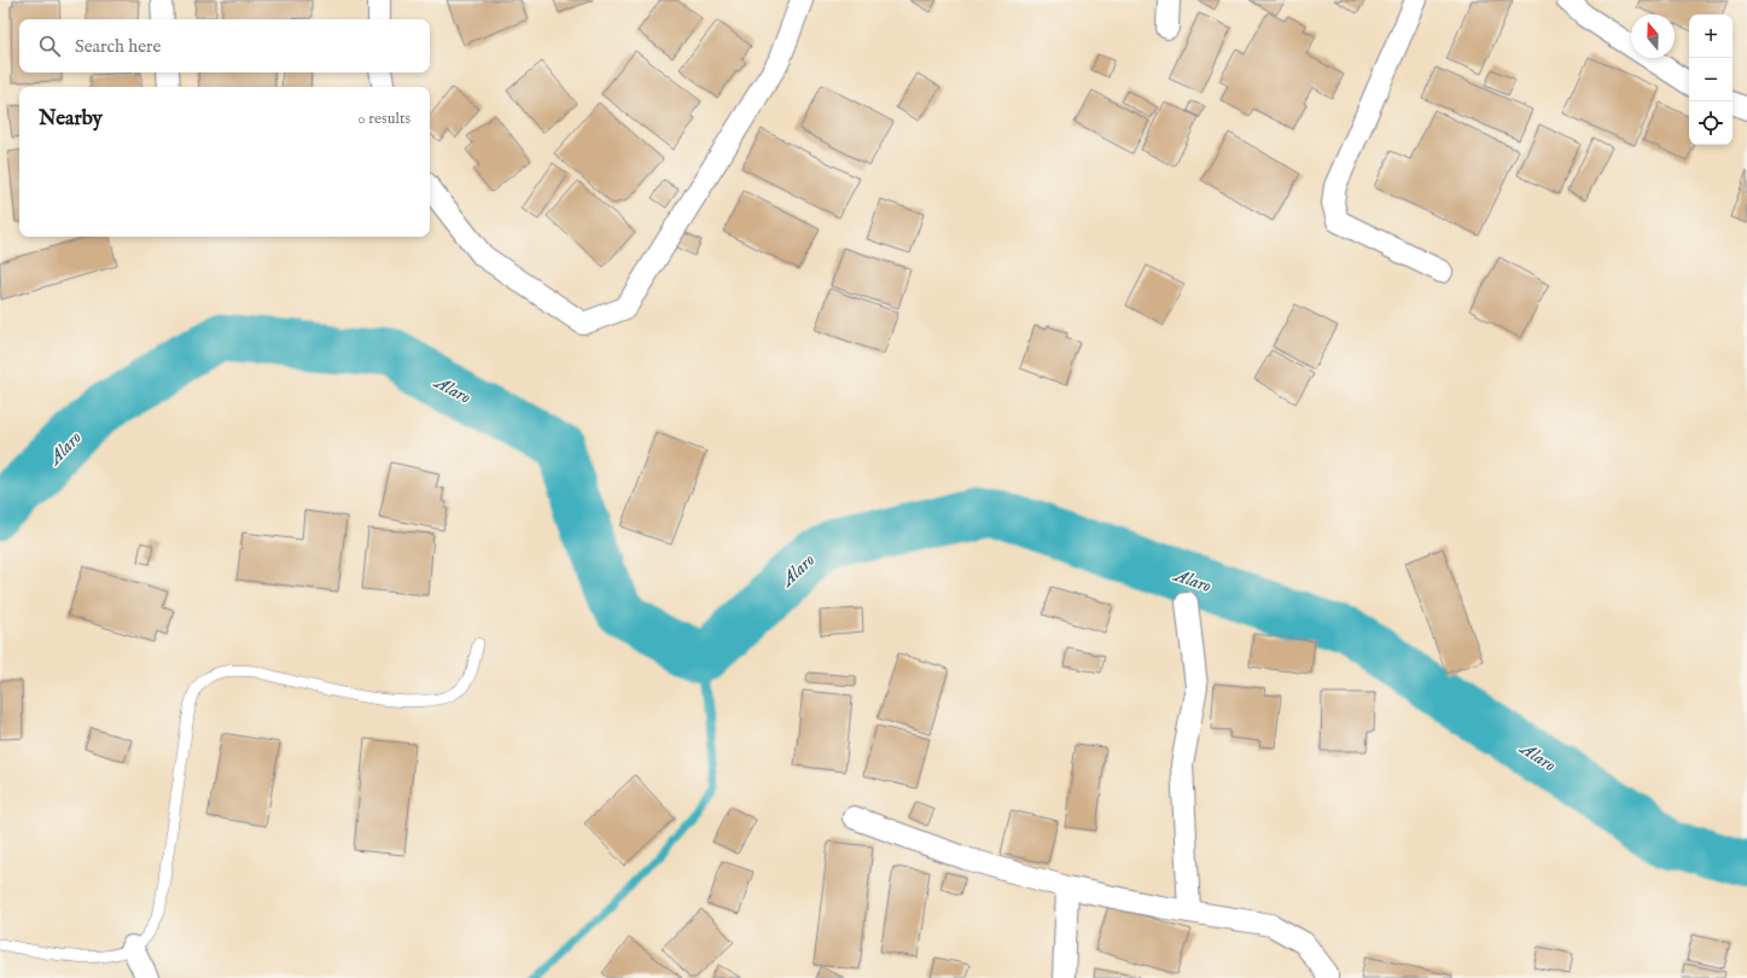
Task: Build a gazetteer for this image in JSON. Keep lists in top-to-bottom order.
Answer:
{
  "water": ["Alaro"],
  "north": "top",
  "page": {
    "map_buttons": ["+", "−"],
    "search": "Search here",
    "heading": ["Nearby", "0 results"]
  }
}
